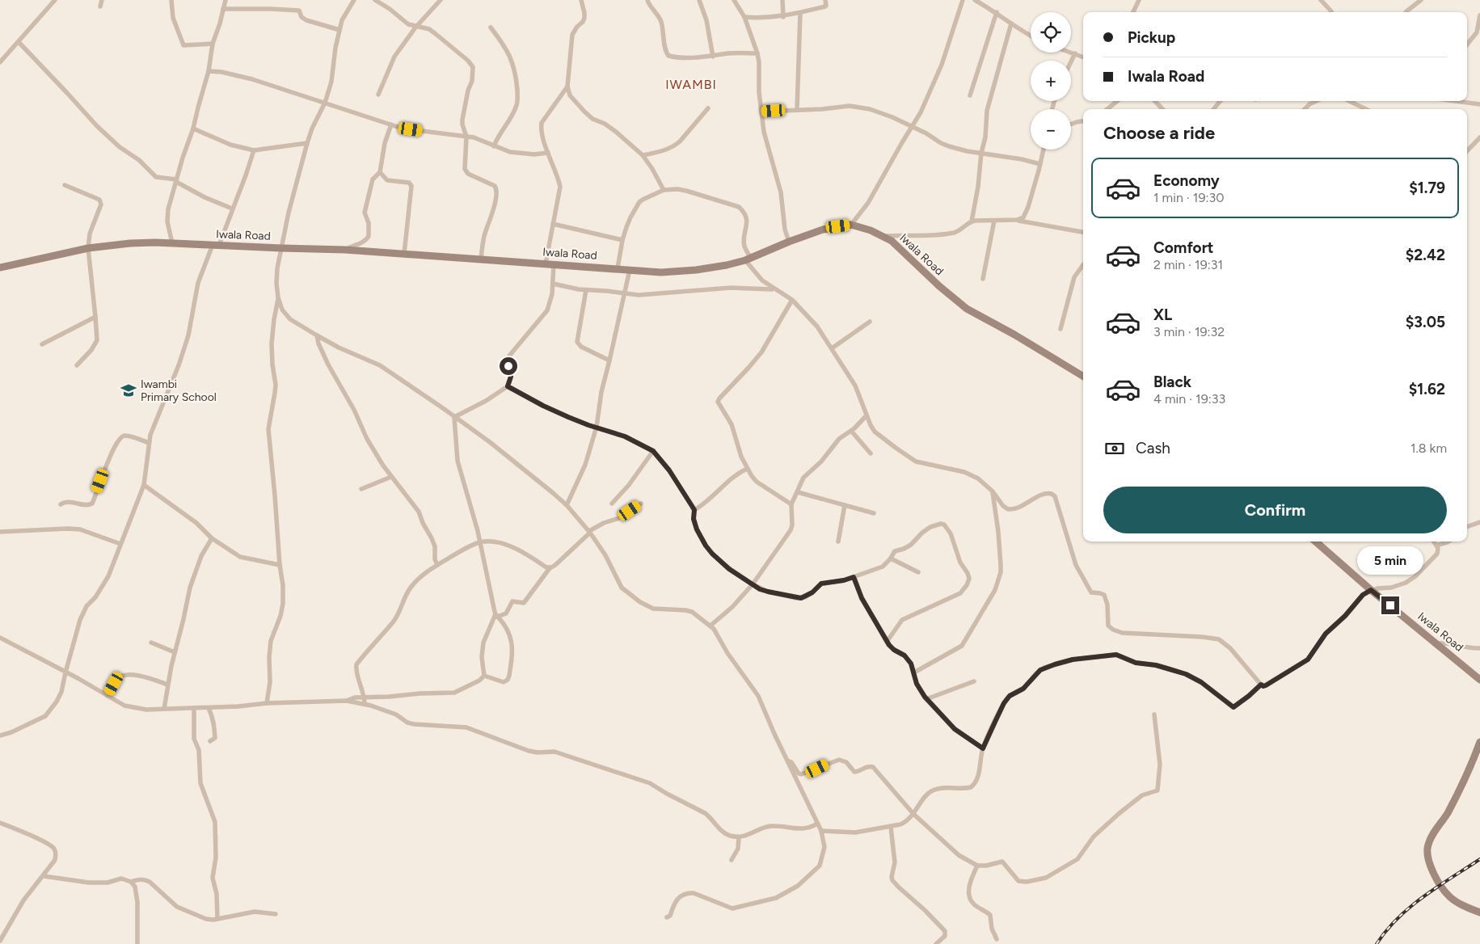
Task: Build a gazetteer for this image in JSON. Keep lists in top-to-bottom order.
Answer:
{
  "streets": {
    "street": ["Iwala Road"]
  },
  "districts": ["IWAMBI"],
  "places": {
    "school or university": ["Iwambi Primary School"]
  },
  "page": {
    "map_buttons": ["+", "−"],
    "banner": ["Pickup", "Iwala Road"],
    "heading": "Choose a ride",
    "list": [
      {
        "name": "Economy",
        "note": "1 min · 19:30",
        "value": "$1.79"
      },
      {
        "name": "Comfort",
        "note": "2 min · 19:31",
        "value": "$2.42"
      },
      {
        "name": "XL",
        "note": "3 min · 19:32",
        "value": "$3.05"
      },
      {
        "name": "Black",
        "note": "4 min · 19:33",
        "value": "$1.62"
      }
    ],
    "pay": ["Cash", "1.8 km"],
    "buttons": "Confirm",
    "bubble": "5 min"
  }
}
